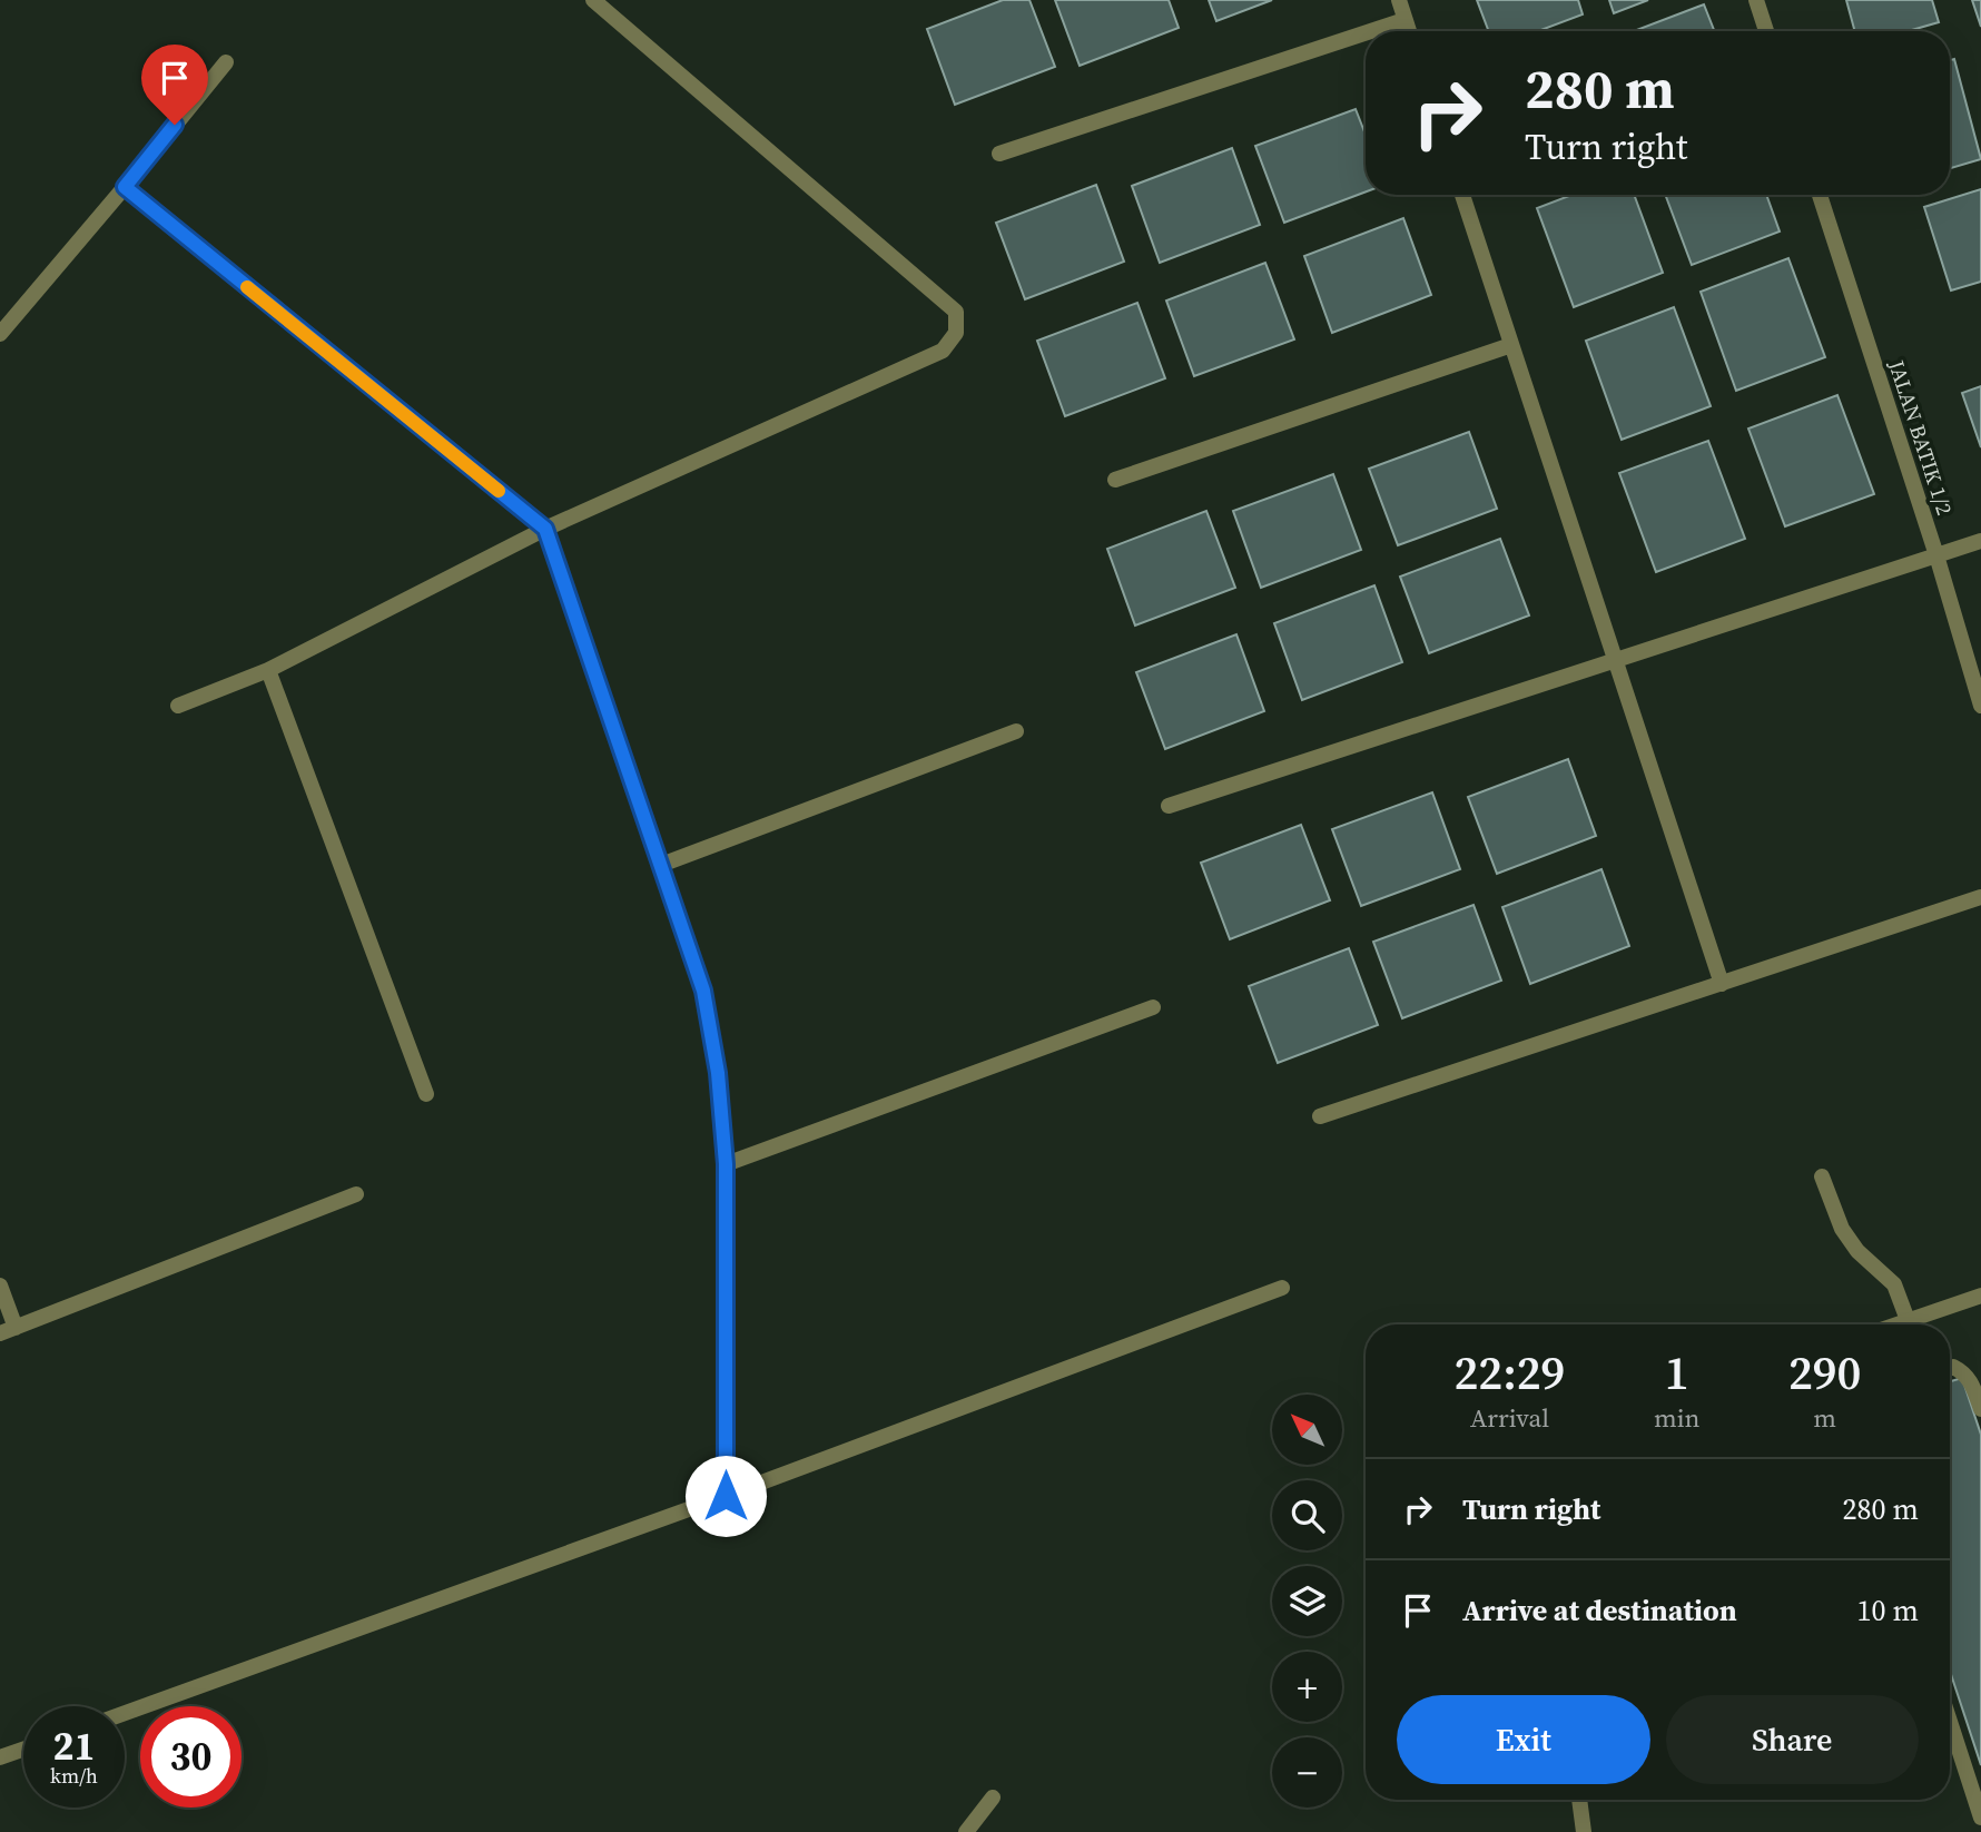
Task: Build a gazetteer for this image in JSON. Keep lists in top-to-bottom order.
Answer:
{
  "streets": {
    "street": ["JALAN BATIK 1/2"]
  },
  "north": "top left",
  "page": {
    "turn": ["280 m", "Turn right"],
    "eta": [
      "22:29",
      "Arrival",
      "1",
      "min",
      "290",
      "m"
    ],
    "map_buttons": ["+", "−"],
    "list": [
      {
        "name": "Turn right",
        "value": "280 m"
      },
      {
        "name": "Arrive at destination",
        "value": "10 m"
      }
    ],
    "buttons": ["Exit", "Share"],
    "speed": "21 km/h",
    "limit": "30"
  }
}
